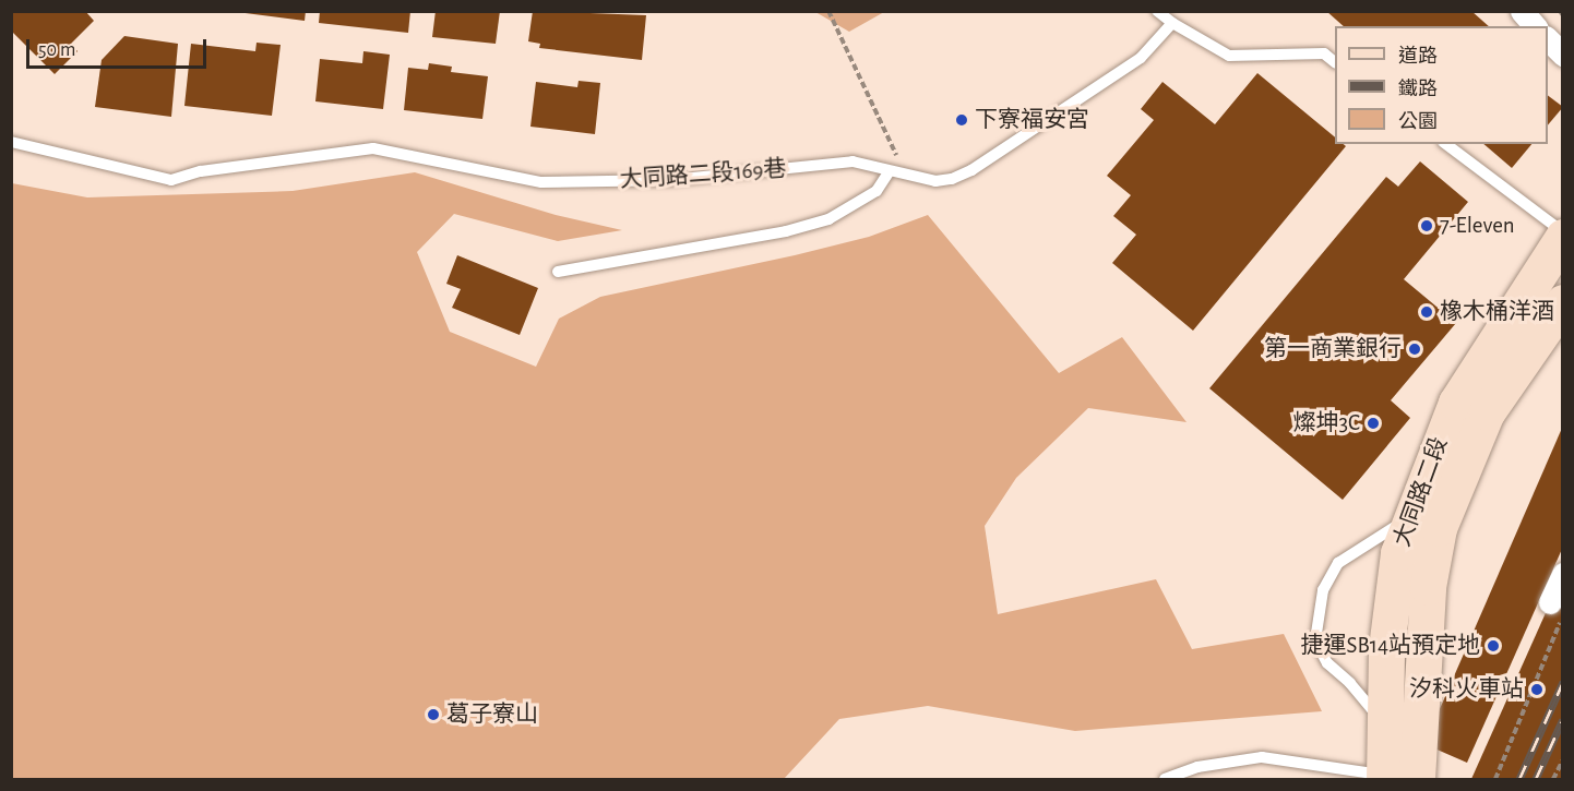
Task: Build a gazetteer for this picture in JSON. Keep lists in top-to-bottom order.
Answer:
{
  "streets": {
    "main road": ["大同路二段"],
    "lane": ["大同路二段169巷"]
  },
  "places": [
    "下寮福安宮",
    "7-Eleven",
    "橡木桶洋酒",
    "第一商業銀行",
    "燦坤3C",
    "捷運SB14站預定地",
    "汐科火車站",
    "葛子寮山"
  ],
  "legend": ["道路", "鐵路", "公園"],
  "scale_bar": "50 m"
}
